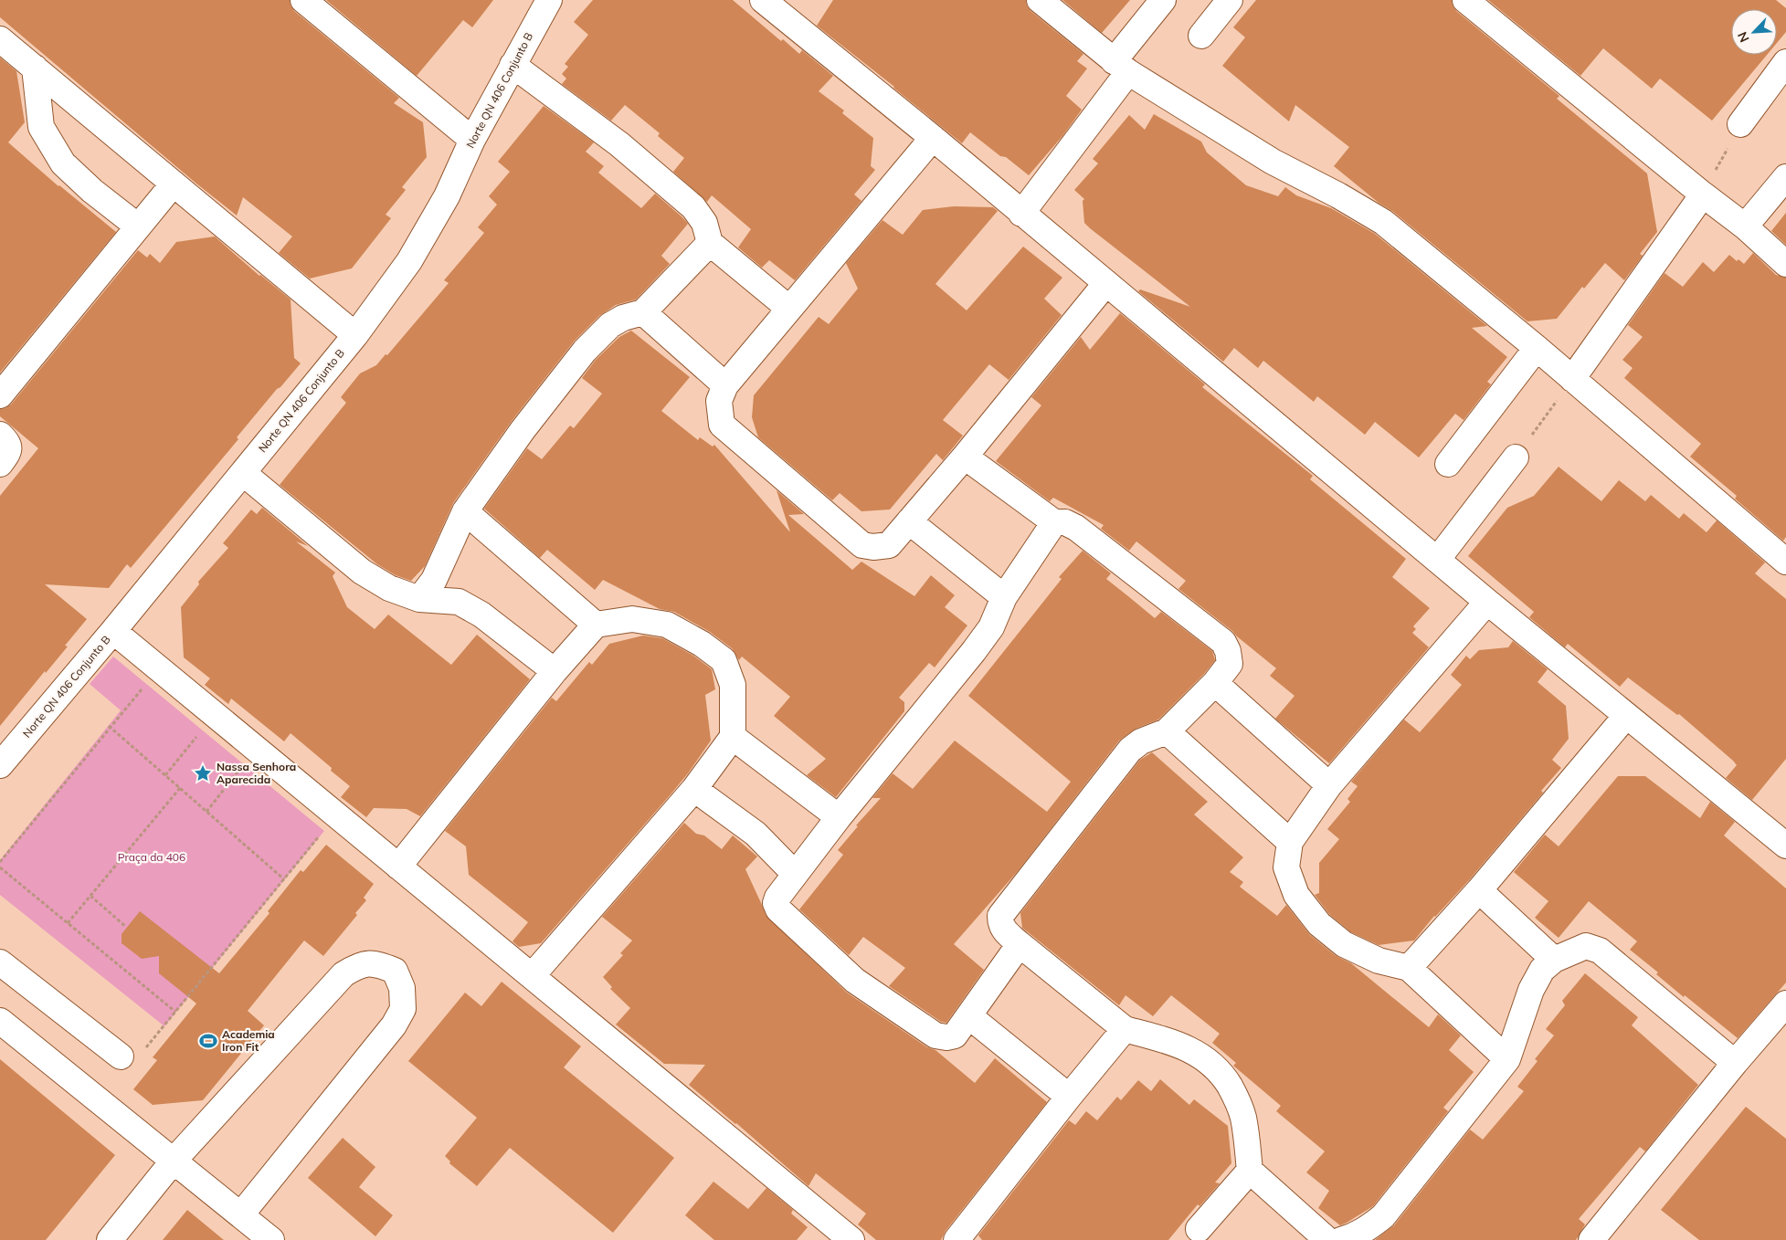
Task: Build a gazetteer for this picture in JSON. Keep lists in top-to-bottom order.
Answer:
{
  "streets": {
    "street": ["Norte QN 406 Conjunto B"]
  },
  "parks": ["Praça da 406"],
  "places": {
    "place": ["Nassa Senhora Aparecida"],
    "sports": ["Academia Iron Fit"]
  },
  "north": "bottom left"
}
